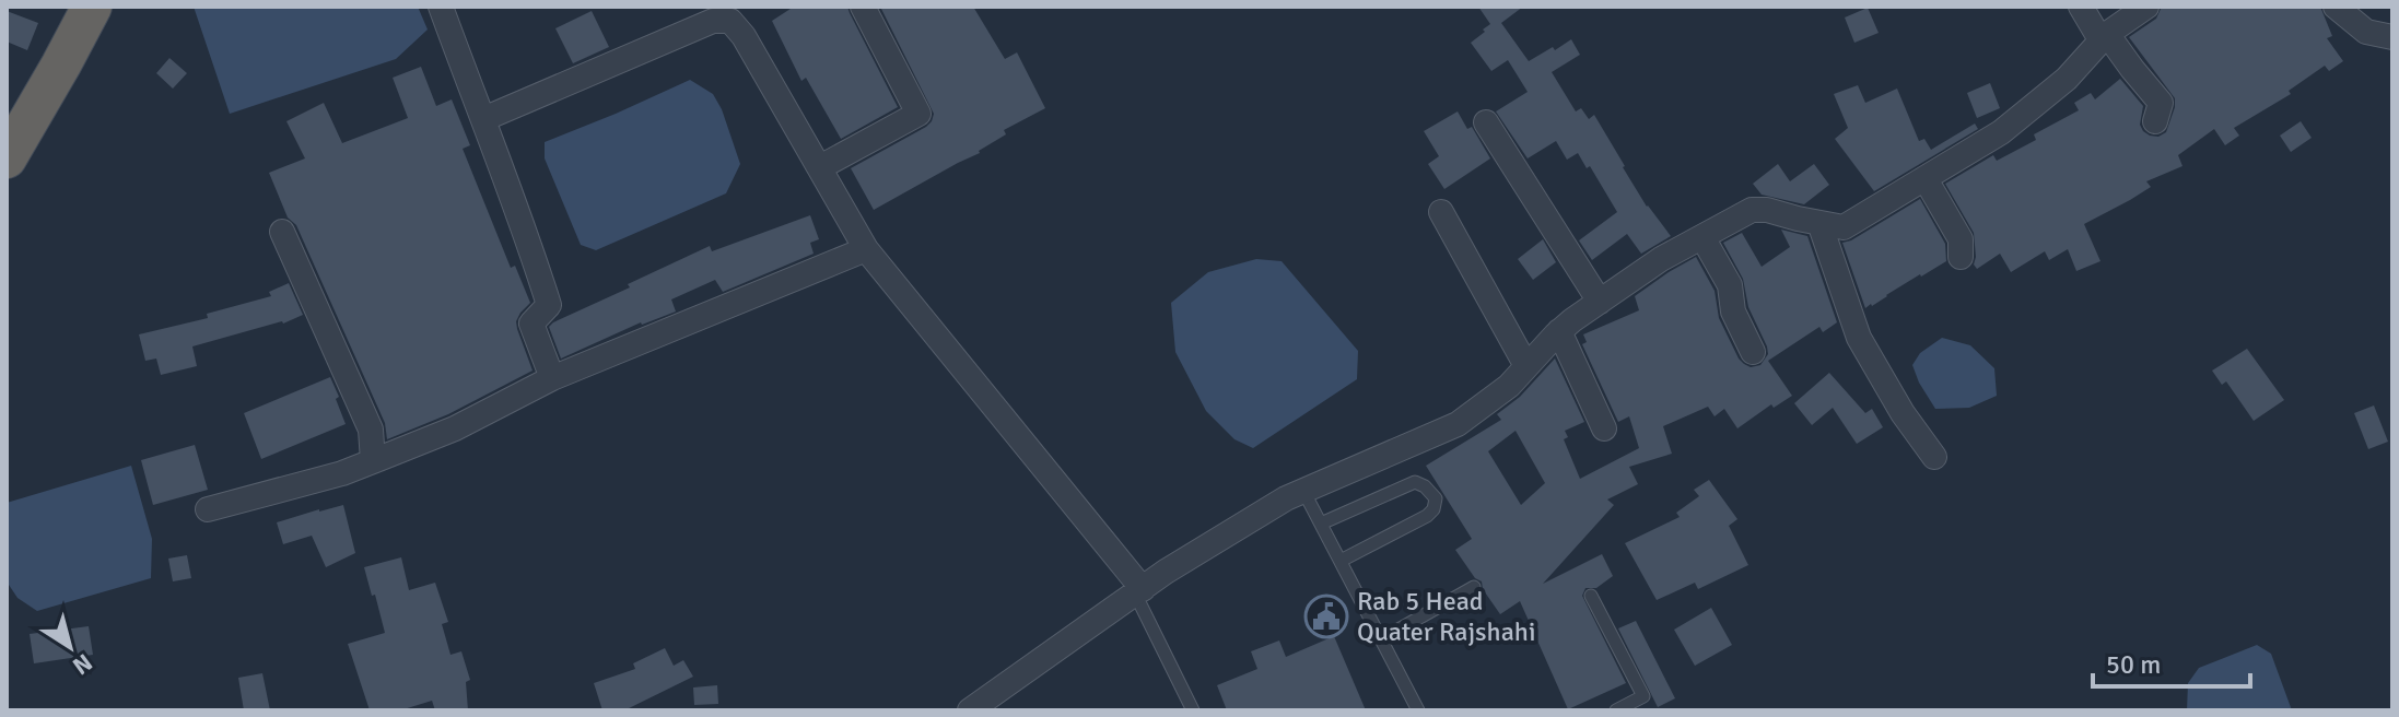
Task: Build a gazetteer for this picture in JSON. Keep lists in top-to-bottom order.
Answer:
{
  "places": {
    "public building": ["Rab 5 Head Quater Rajshahi"]
  },
  "scale_bar": "50 m",
  "north": "bottom right"
}
